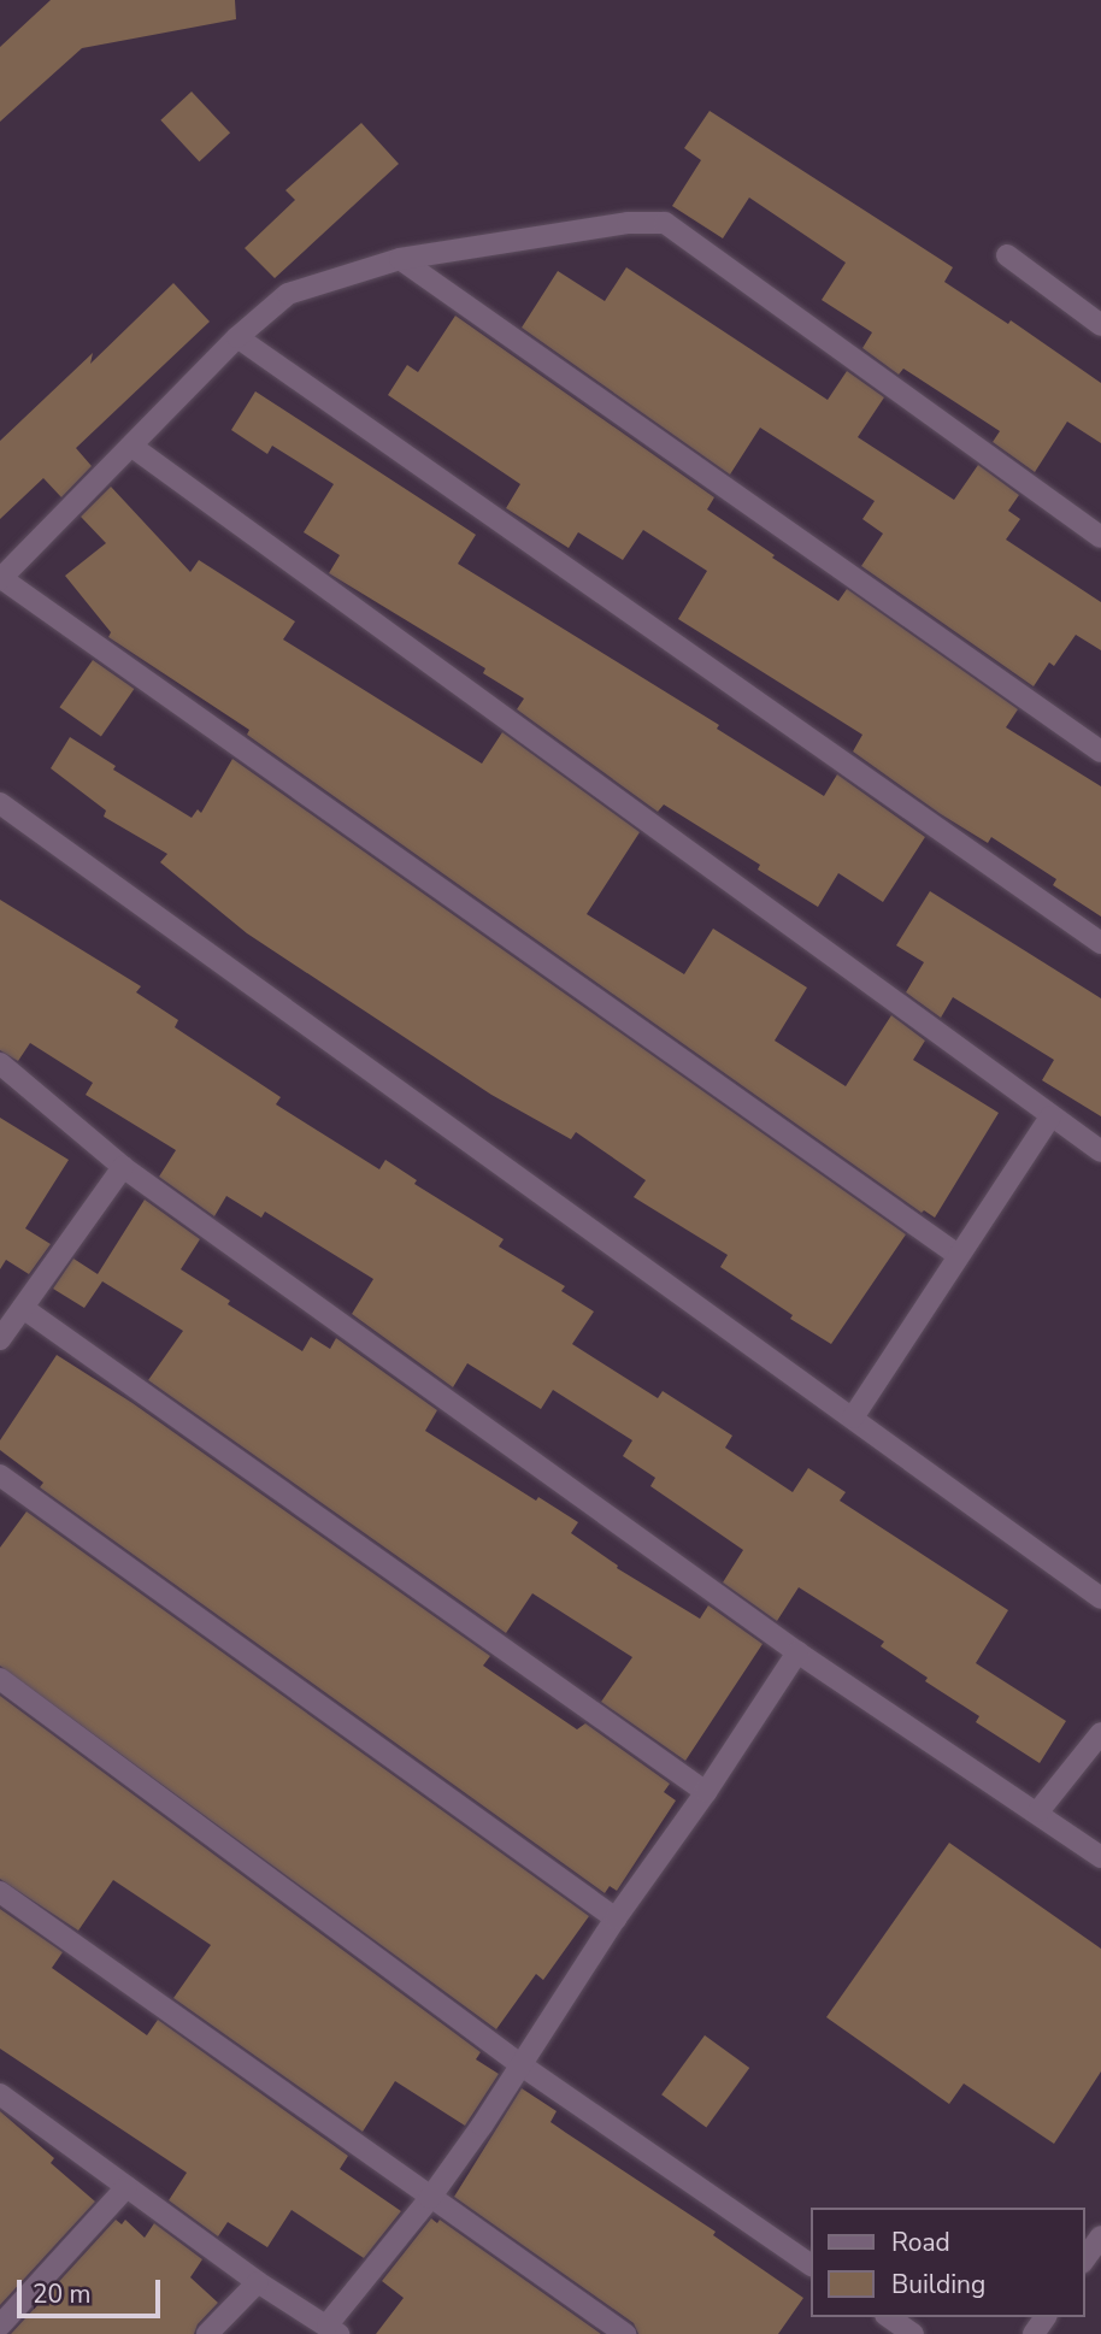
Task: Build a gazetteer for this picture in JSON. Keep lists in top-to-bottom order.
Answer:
{
  "legend": ["Road", "Building"],
  "scale_bar": "20 m"
}
